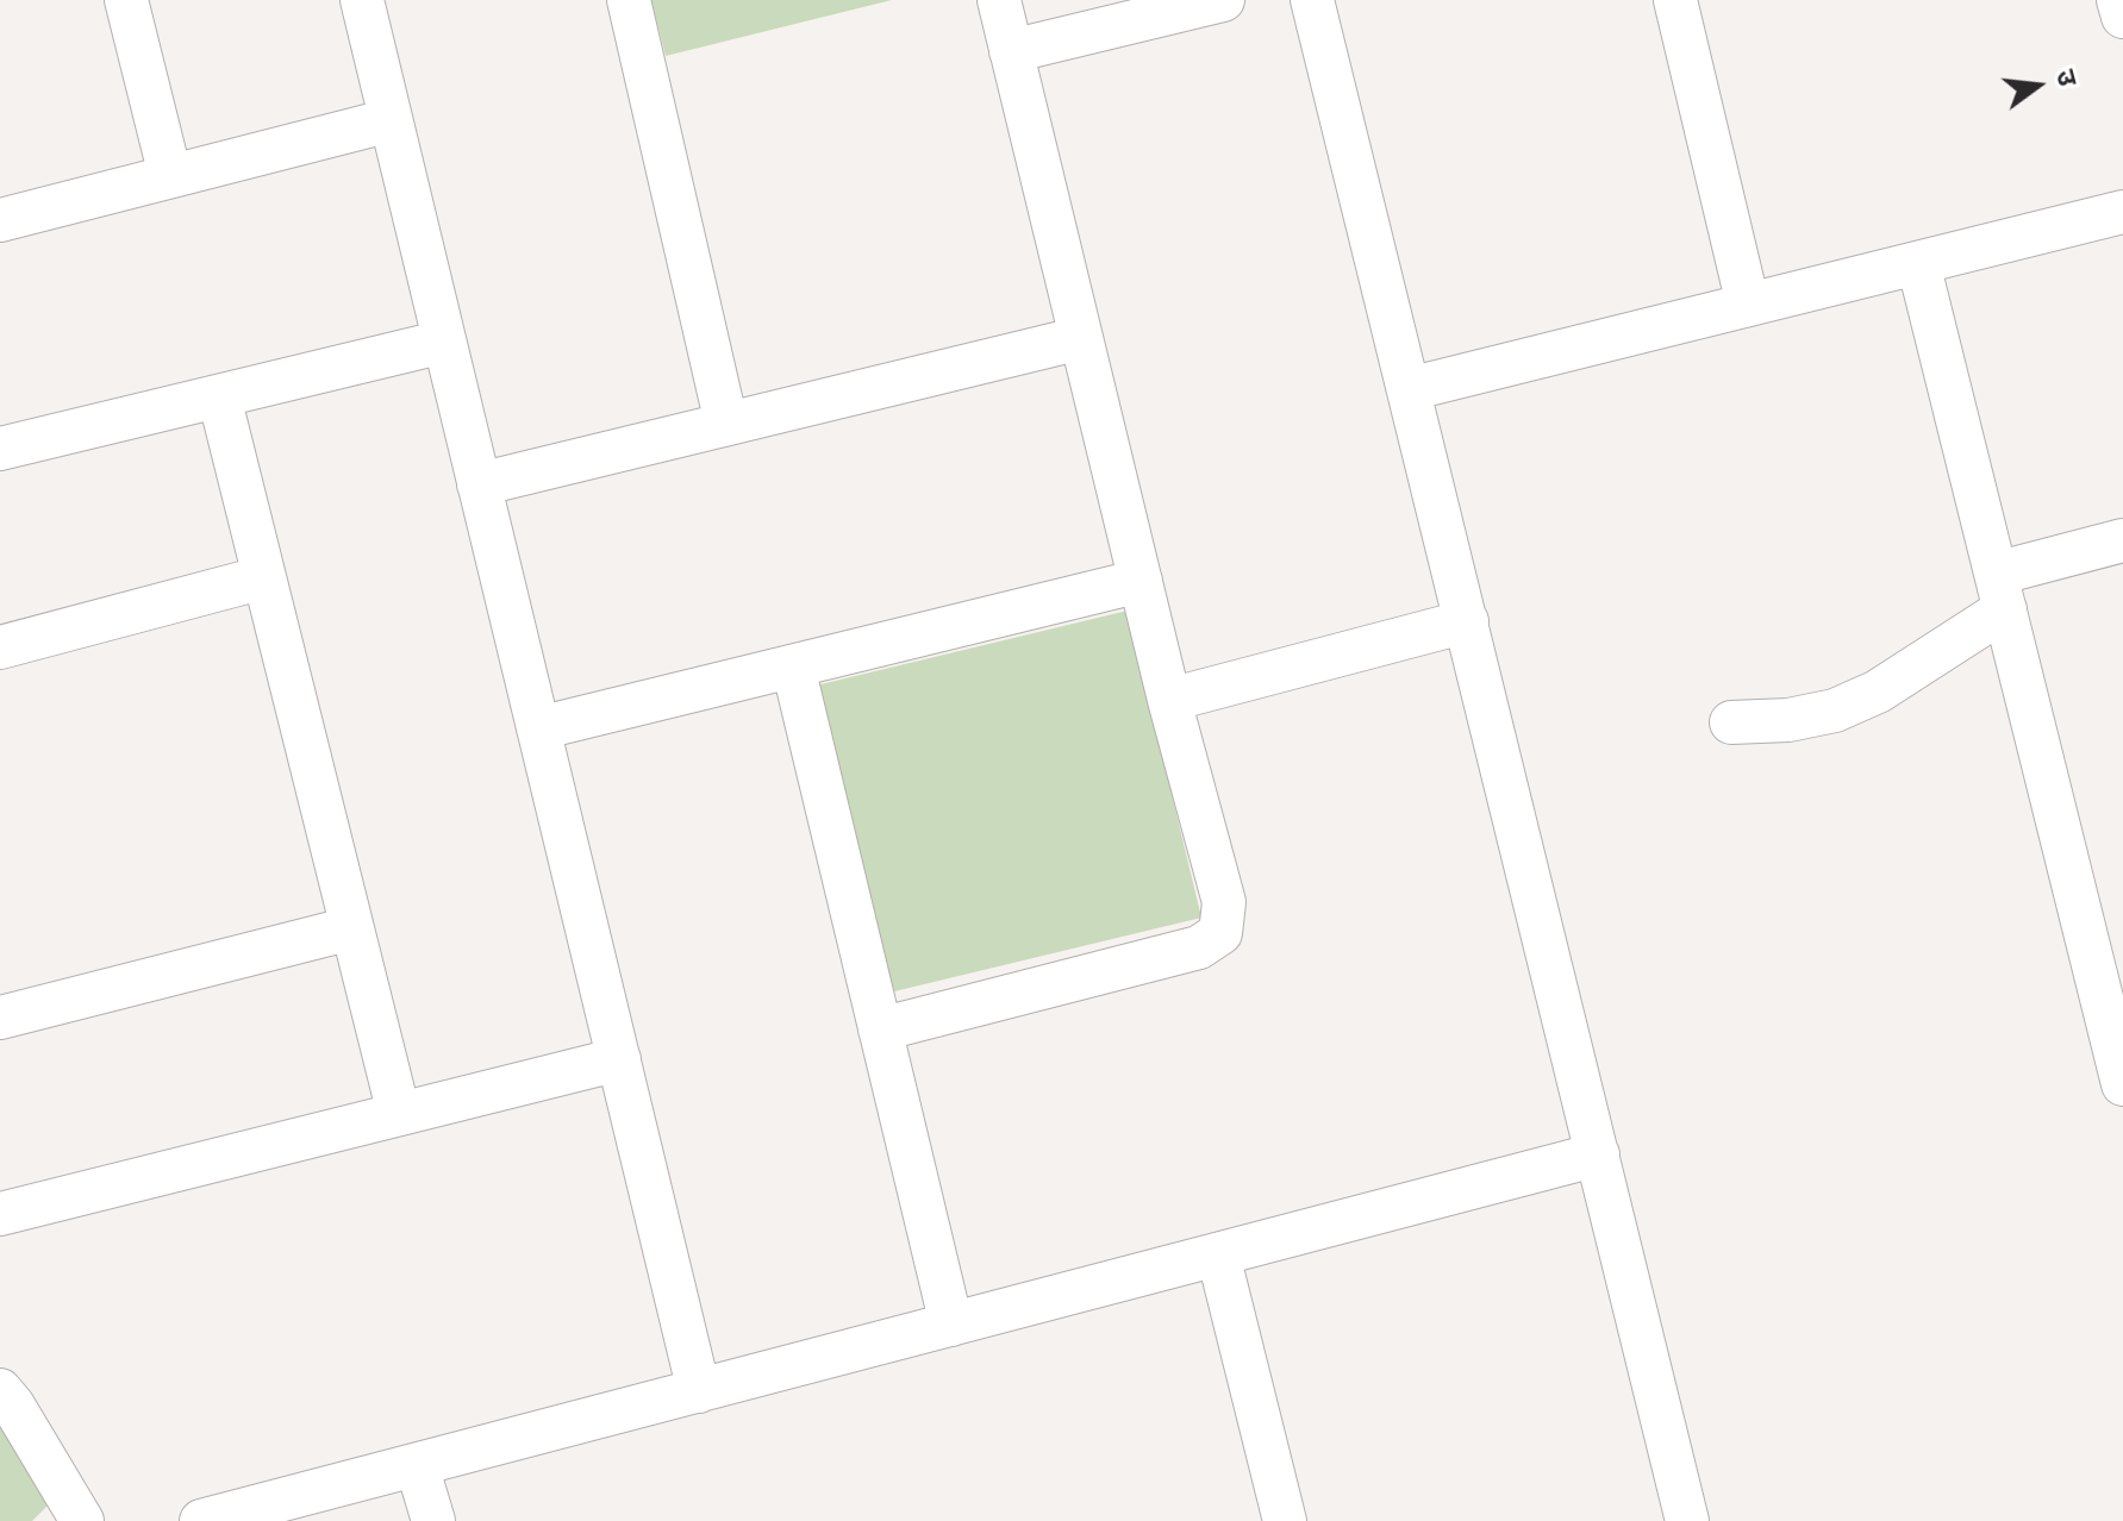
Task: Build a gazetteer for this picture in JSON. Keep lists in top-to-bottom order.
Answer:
{
  "north": "right"
}
